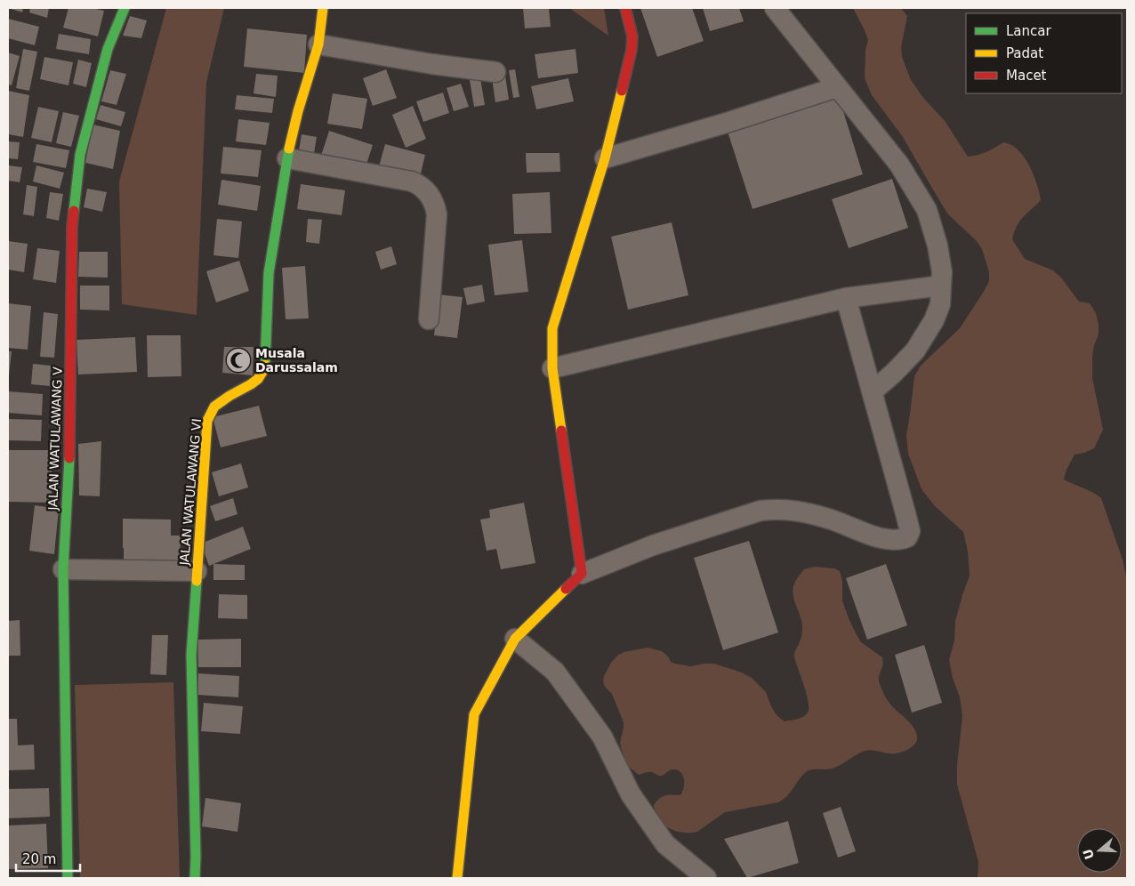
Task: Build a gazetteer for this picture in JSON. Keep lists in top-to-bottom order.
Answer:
{
  "streets": {
    "street": ["JALAN WATULAWANG V", "JALAN WATULAWANG VI"]
  },
  "places": {
    "mosque": ["Musala Darussalam"]
  },
  "legend": ["Lancar", "Padat", "Macet"],
  "scale_bar": "20 m",
  "north": "left"
}
